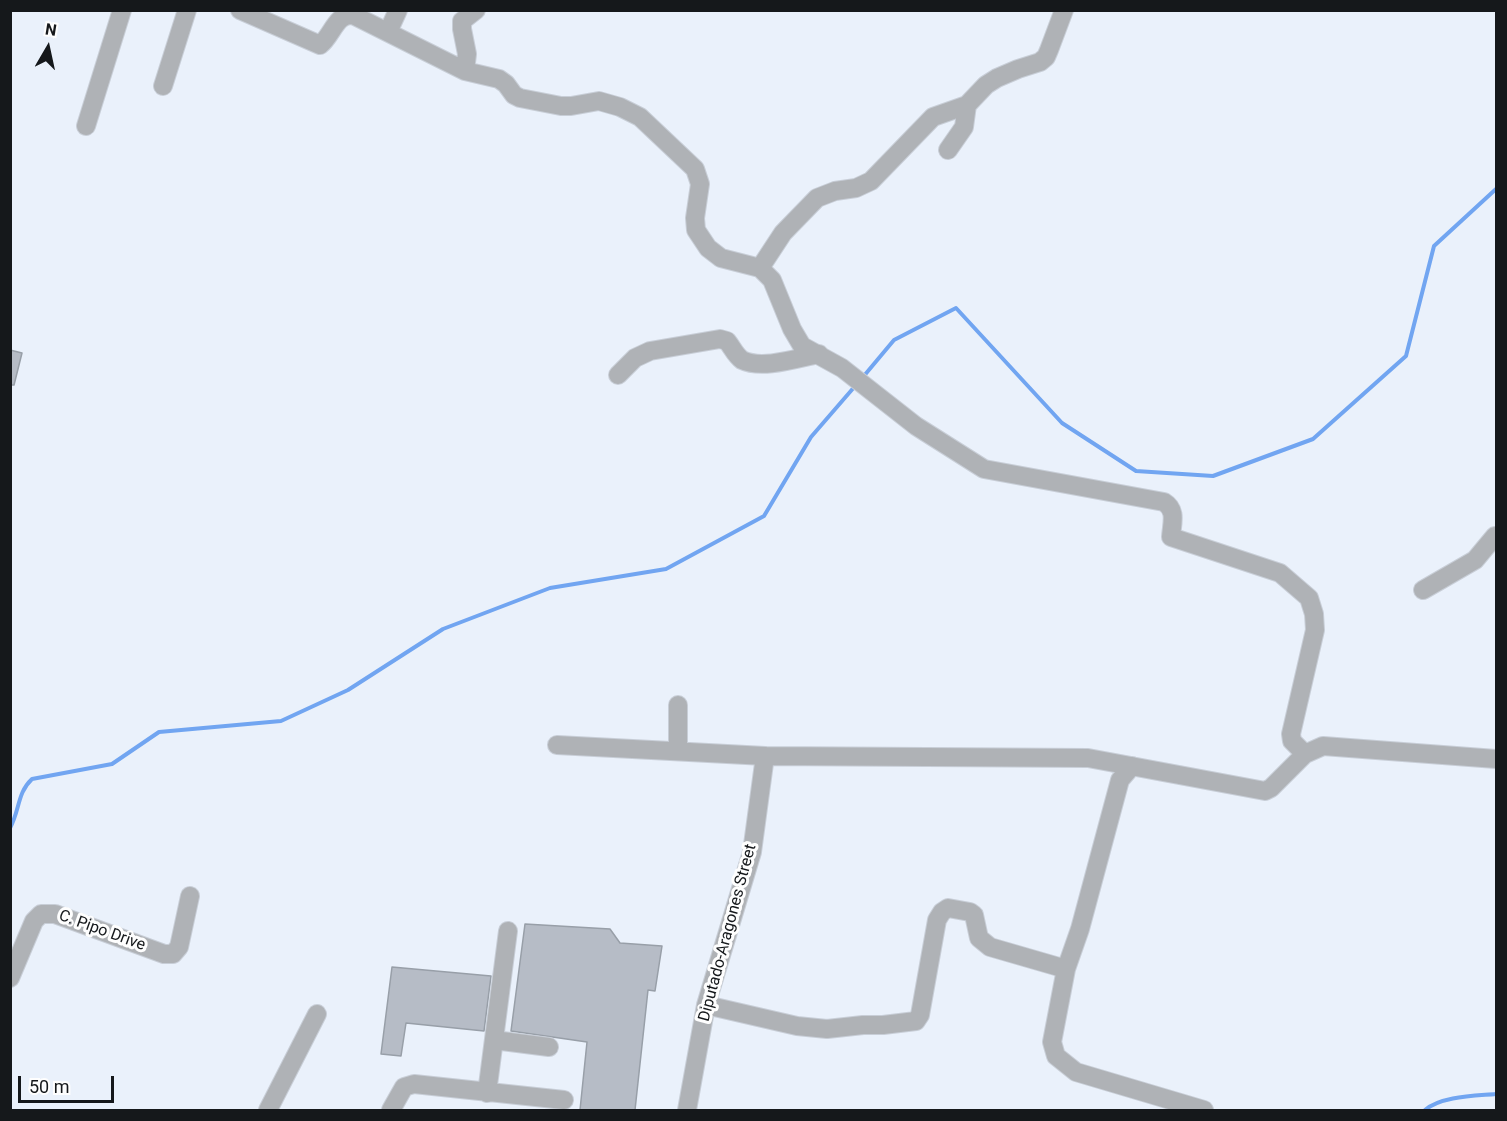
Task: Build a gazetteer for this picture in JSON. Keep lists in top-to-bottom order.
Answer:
{
  "streets": {
    "street": ["C. Pipo Drive", "Diputado-Aragones Street"]
  },
  "scale_bar": "50 m",
  "north": "top"
}
